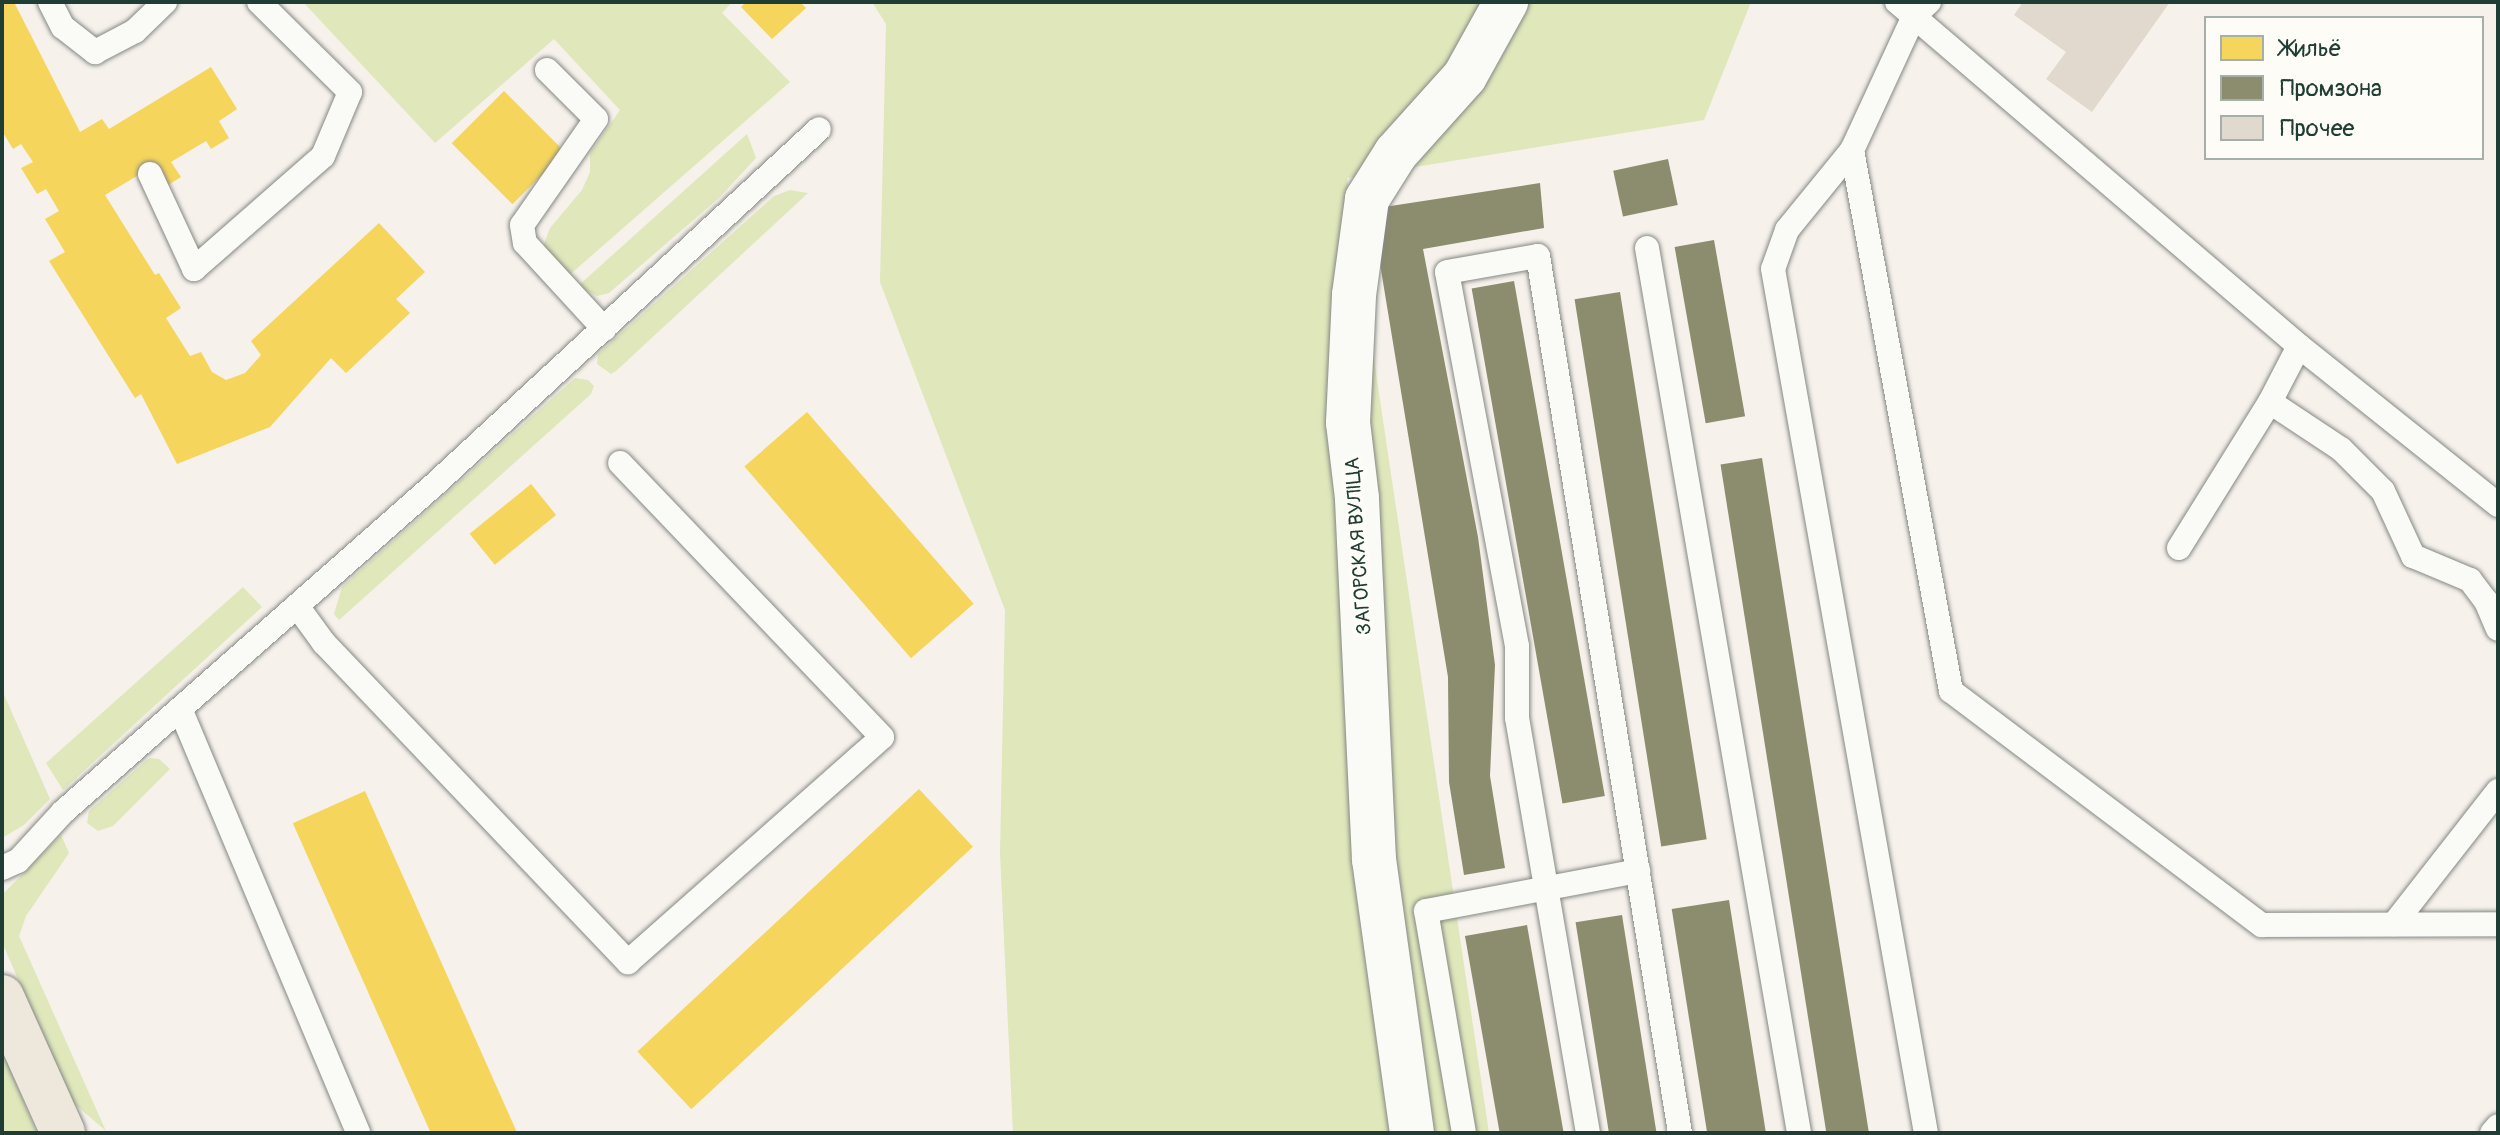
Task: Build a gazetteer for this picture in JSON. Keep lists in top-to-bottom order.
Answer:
{
  "streets": {
    "street": ["ЗАГОРСКАЯ ВУЛІЦА"]
  },
  "legend": ["Жильё", "Промзона", "Прочее"]
}
